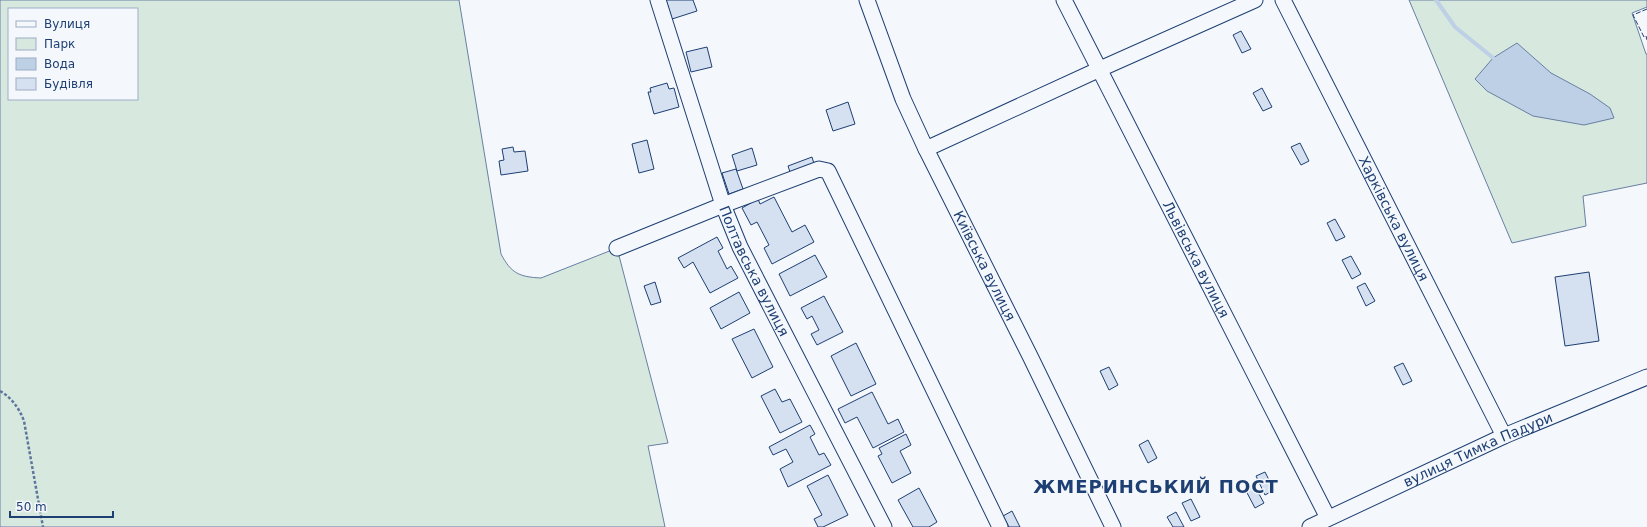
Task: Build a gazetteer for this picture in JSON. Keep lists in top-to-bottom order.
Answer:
{
  "streets": {
    "street": [
      "Харківська вулиця",
      "Львівська вулиця",
      "Київська вулиця",
      "Полтавська вулиця",
      "вулиця Тимка Падури"
    ]
  },
  "crossings": [
    ["Харківська вулиця", "вулиця Тимка Падури"],
    ["Львівська вулиця", "вулиця Тимка Падури"]
  ],
  "districts": ["ЖМЕРИНСЬКИЙ ПОСТ"],
  "legend": [
    "Вулиця",
    "Парк",
    "Вода",
    "Будівля"
  ],
  "scale_bar": "50 m"
}
